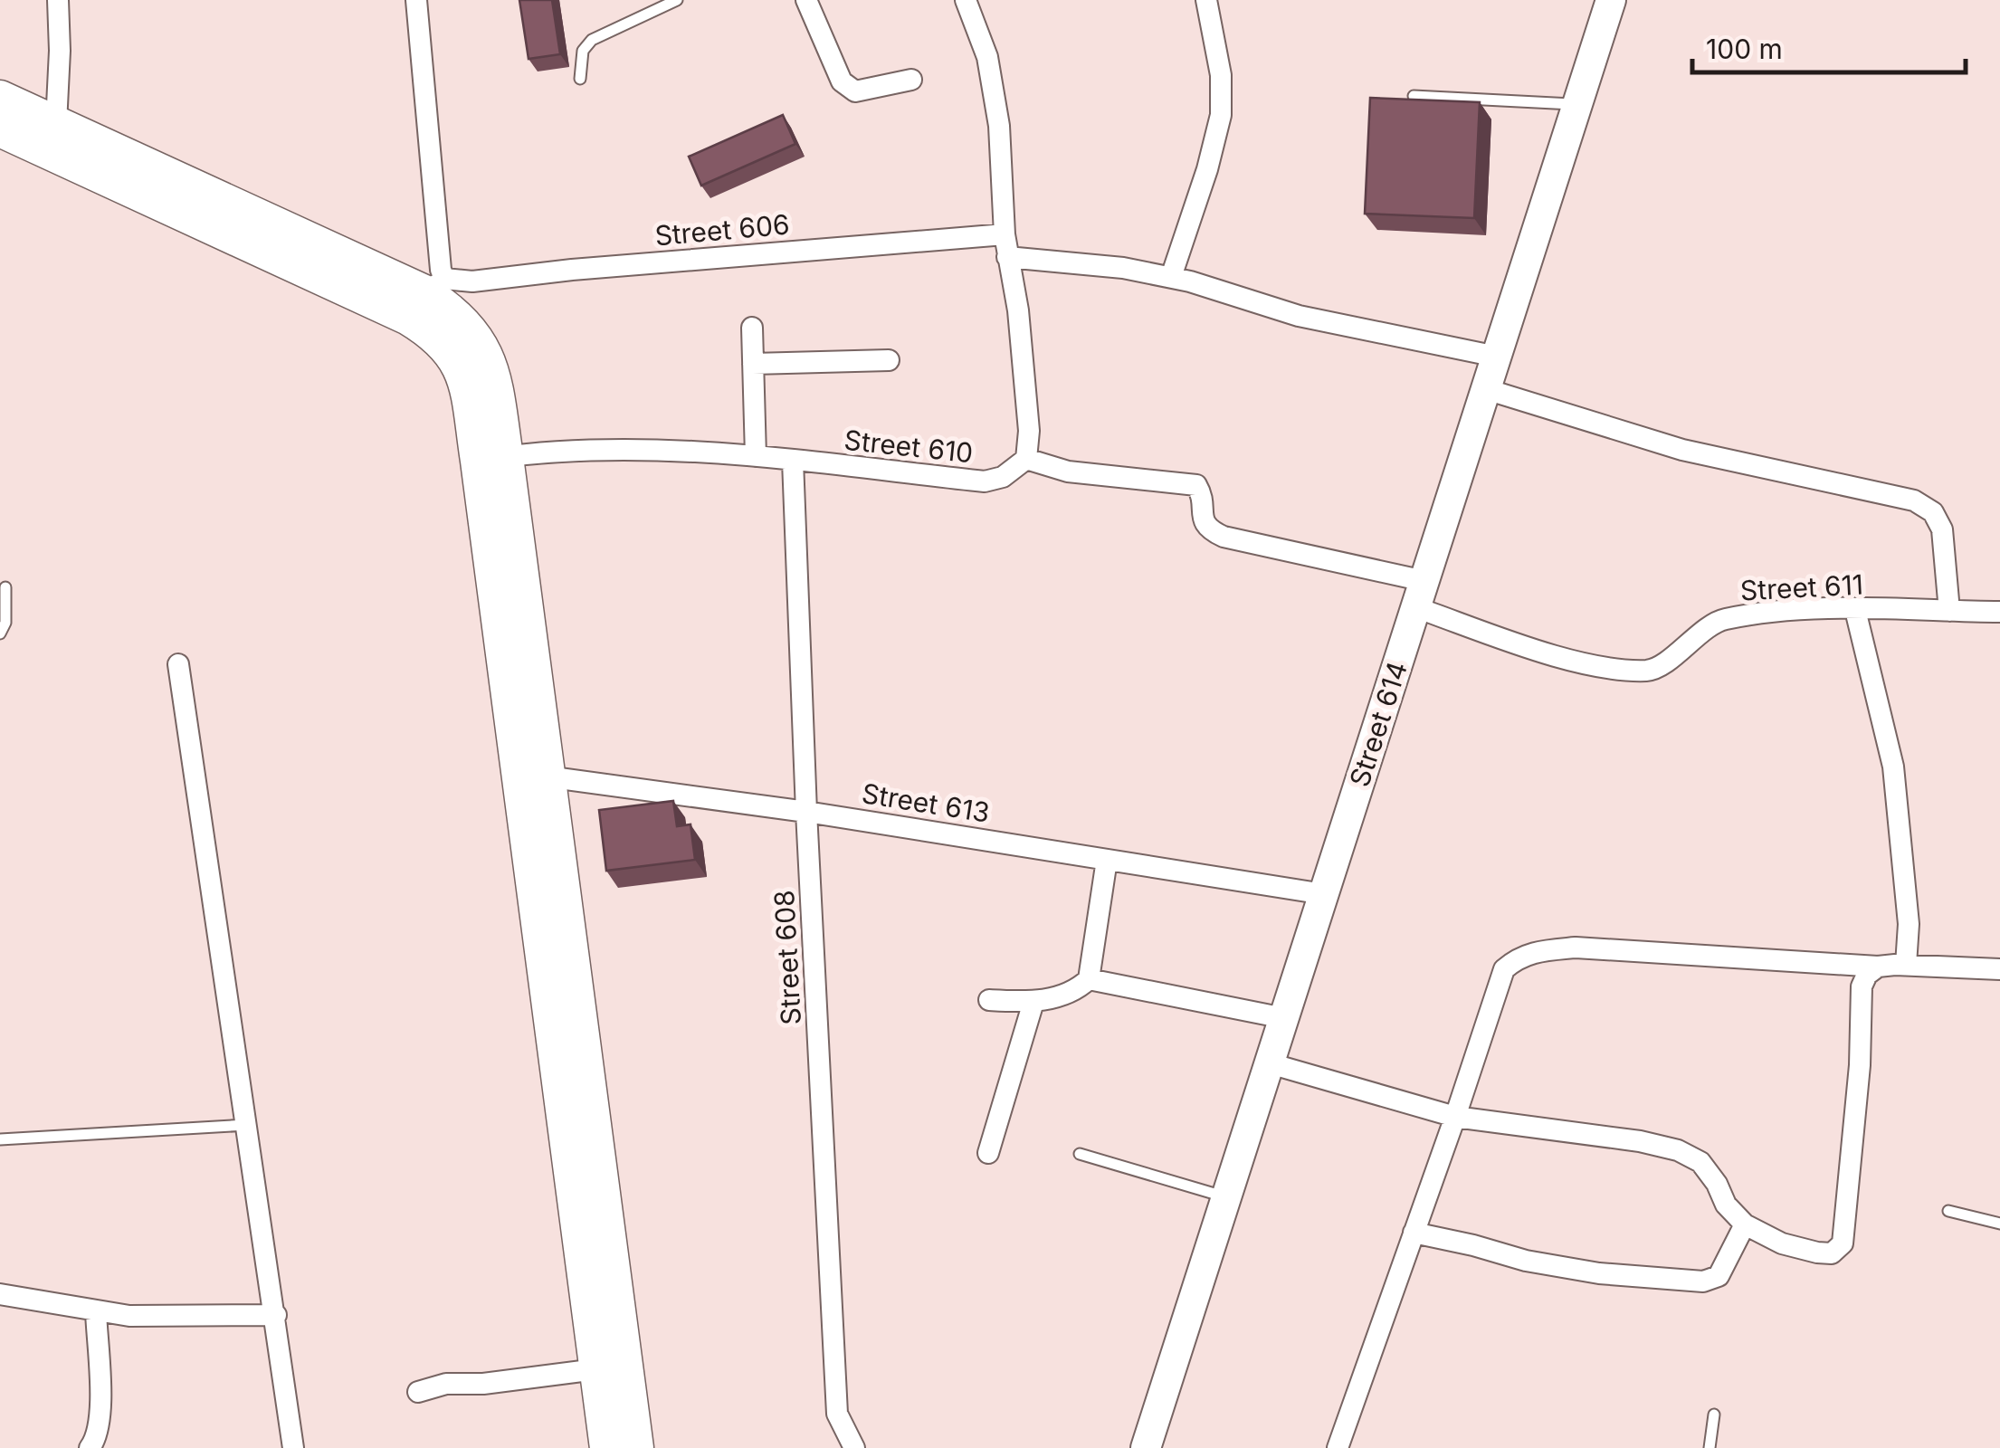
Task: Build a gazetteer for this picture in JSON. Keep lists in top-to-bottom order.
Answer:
{
  "streets": {
    "street": [
      "Street 606",
      "Street 610",
      "Street 611",
      "Street 614",
      "Street 613",
      "Street 608"
    ]
  },
  "crossings": [
    ["Street 610", "Street 611"],
    ["Street 610", "Street 608"],
    ["Street 611", "Street 614"],
    ["Street 614", "Street 613"],
    ["Street 613", "Street 608"]
  ],
  "scale_bar": "100 m"
}
